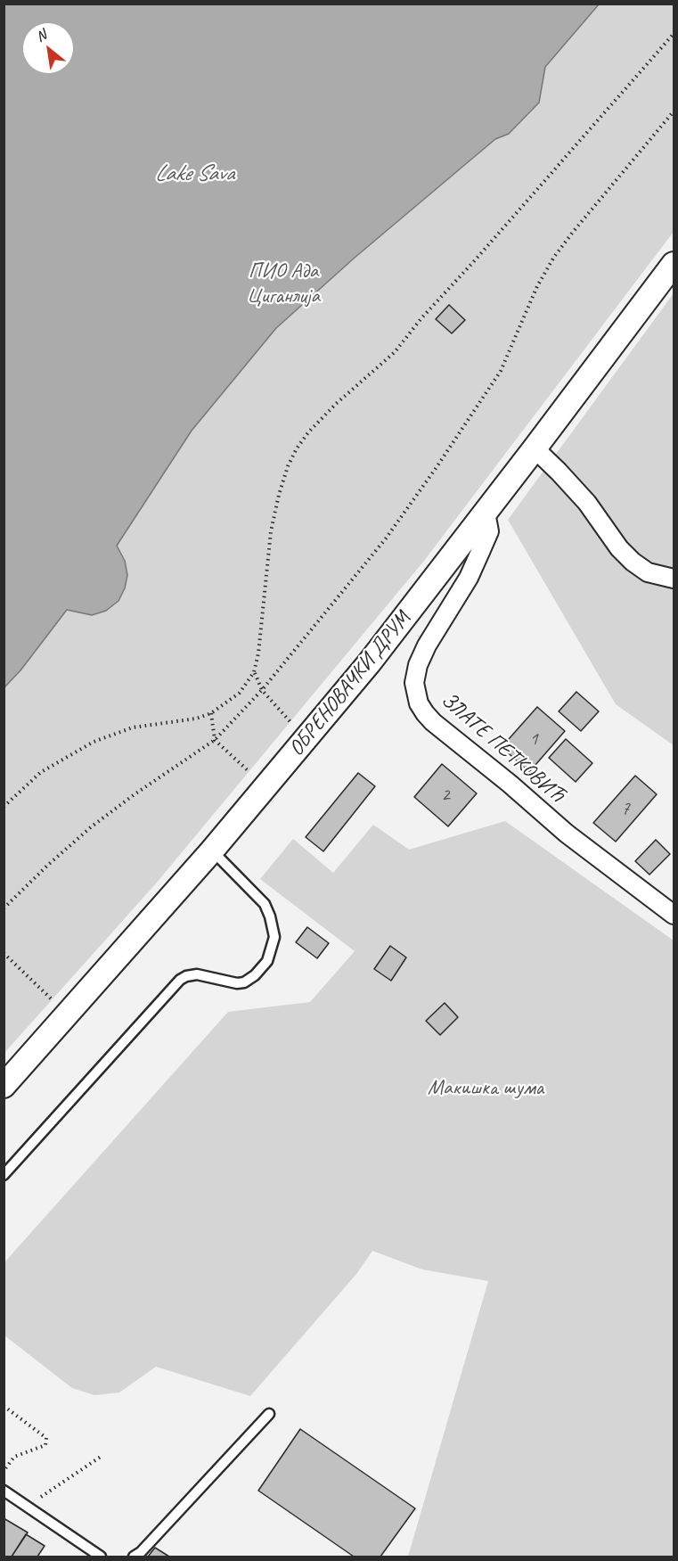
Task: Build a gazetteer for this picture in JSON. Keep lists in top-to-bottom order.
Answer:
{
  "streets": {
    "street": ["ОБРЕНОВАЧКИ ДРУМ", "ЗЛАТЕ ПЕТКОВИЋ"]
  },
  "crossings": [
    ["ОБРЕНОВАЧКИ ДРУМ", "ЗЛАТЕ ПЕТКОВИЋ"]
  ],
  "water": ["Lake Sava"],
  "parks": ["ПИО Ада Циганлија", "Макишка шума"],
  "house_numbers": ["1", "2", "7"],
  "north": "top left"
}
